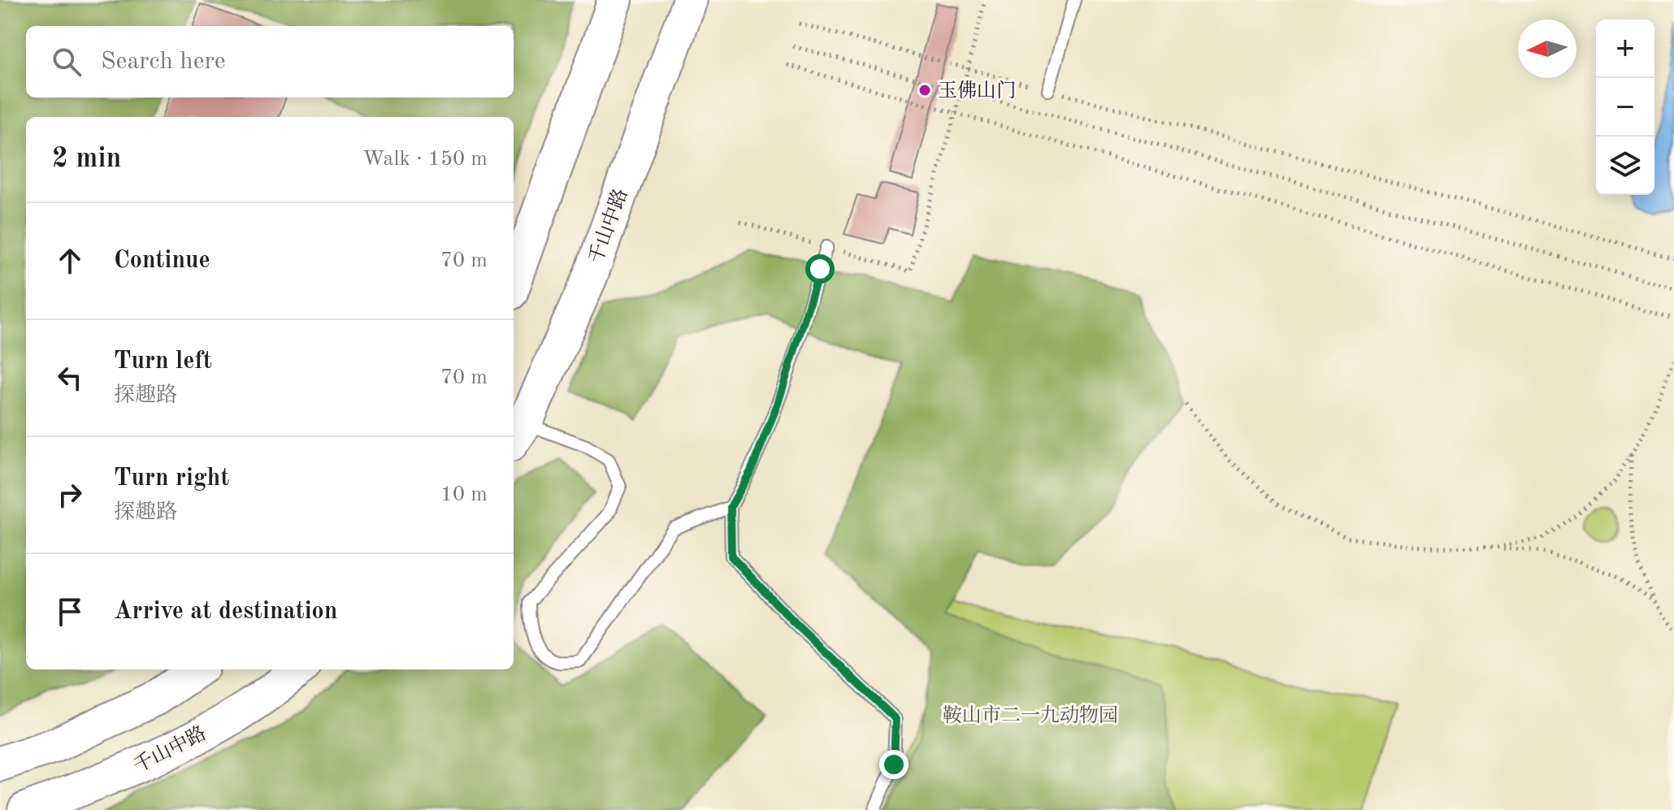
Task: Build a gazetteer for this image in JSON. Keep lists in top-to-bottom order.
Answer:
{
  "streets": {
    "main road": ["千山中路"]
  },
  "parks": ["鞍山市二一九动物园"],
  "places": ["玉佛山门"],
  "north": "left",
  "page": {
    "map_buttons": ["+", "−"],
    "search": "Search here",
    "heading": ["2 min", "Walk · 150 m"],
    "list": [
      ["Continue", "70 m"],
      ["Turn left", "探趣路", "70 m"],
      ["Turn right", "探趣路", "10 m"],
      "Arrive at destination"
    ]
  }
}
